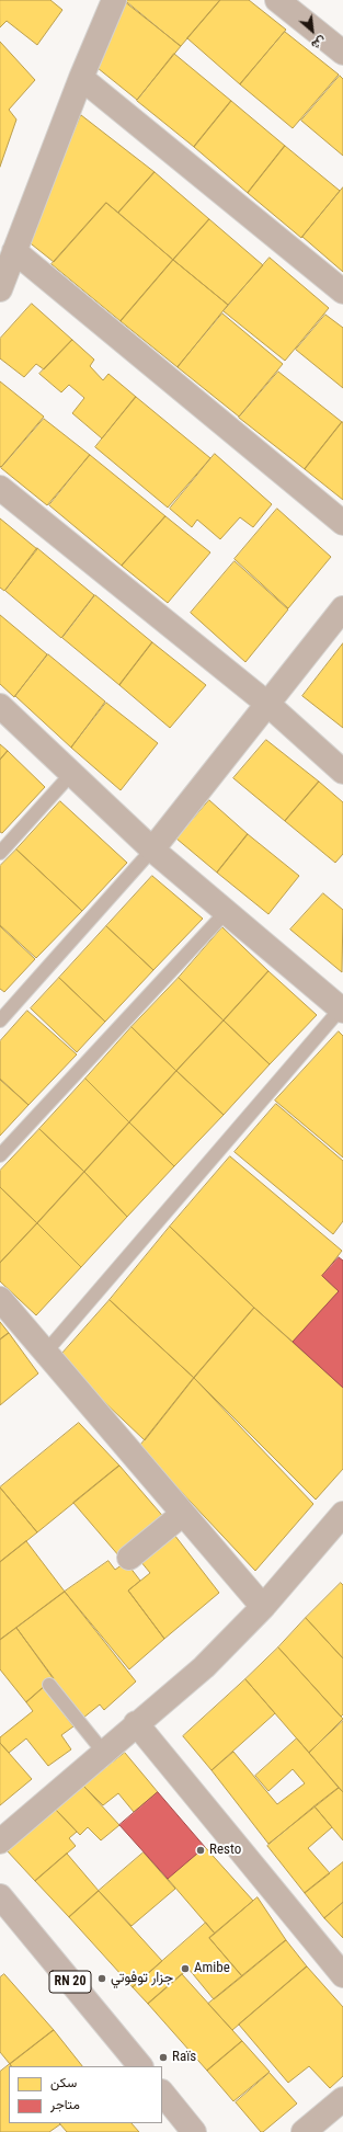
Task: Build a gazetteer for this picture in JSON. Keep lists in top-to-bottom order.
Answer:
{
  "streets": {
    "main road": ["RN 20"]
  },
  "places": [
    "Resto",
    "Amibe",
    "جزار توفوتي",
    "Raïs"
  ],
  "legend": ["سكن", "متاجر"],
  "north": "bottom right"
}
